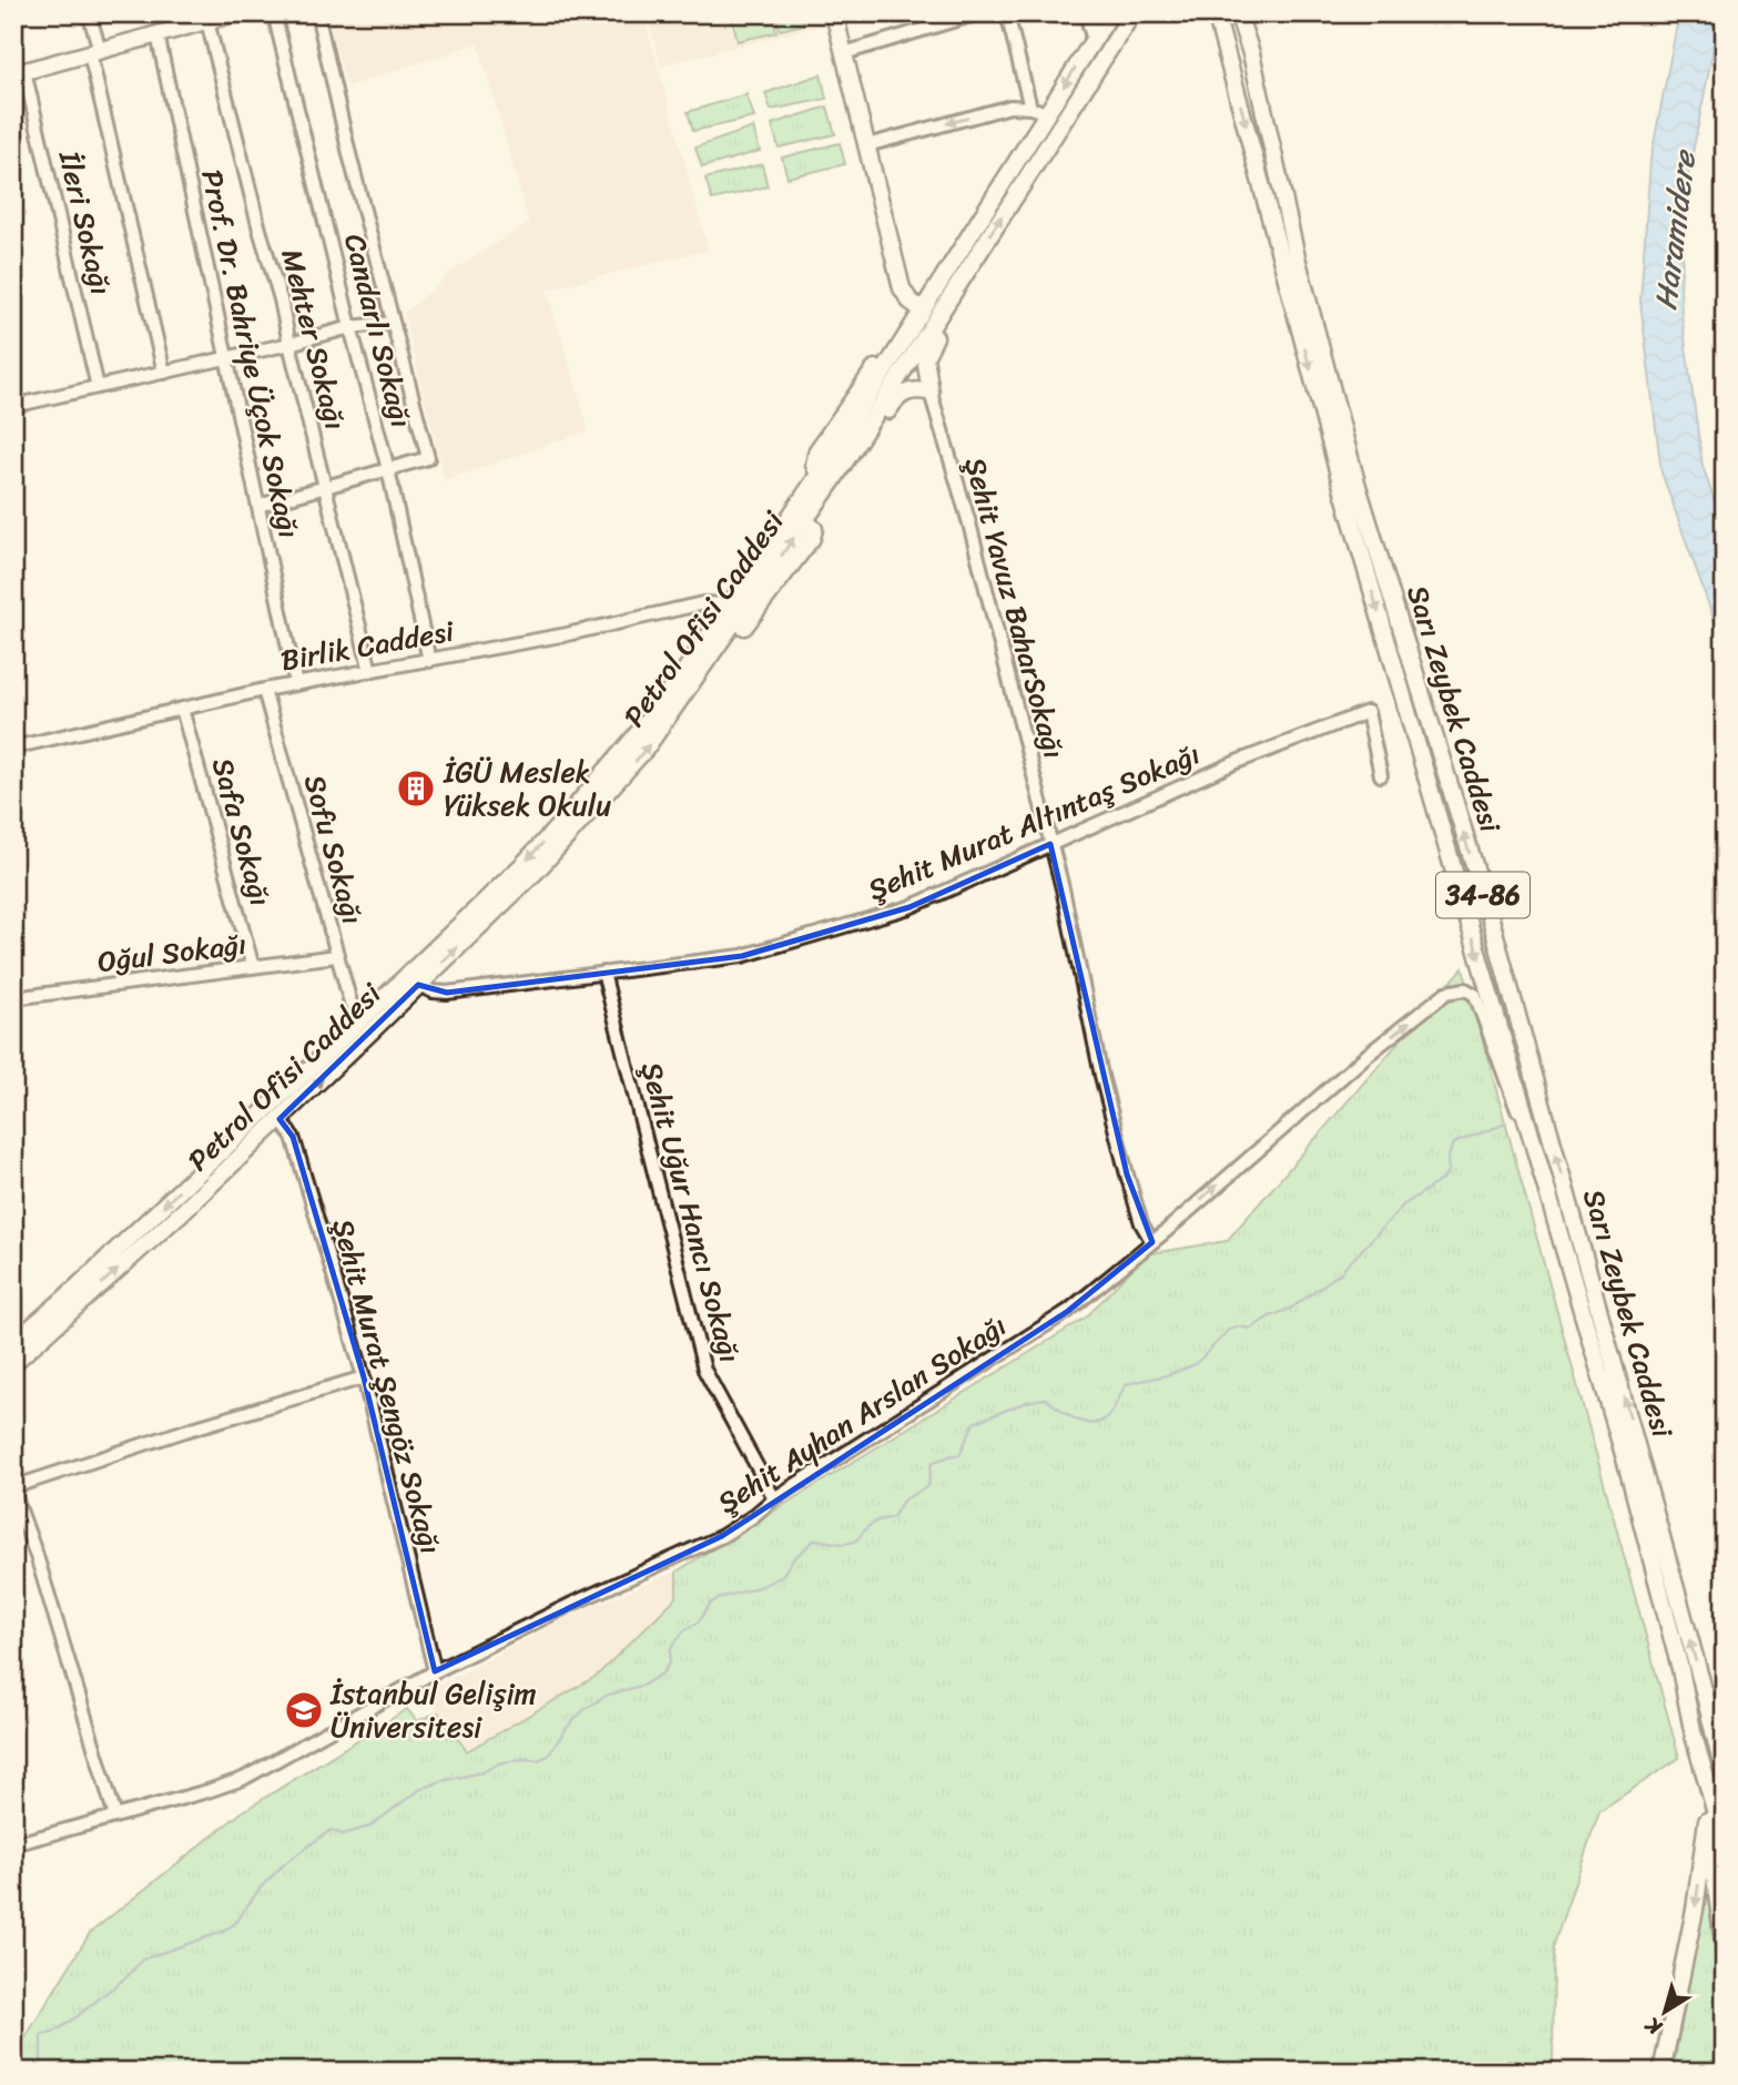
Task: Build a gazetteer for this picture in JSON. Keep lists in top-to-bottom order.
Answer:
{
  "streets": {
    "main road": ["Petrol Ofisi Caddesi", "Sarı Zeybek Caddesi", "34-86"],
    "street": [
      "İleri Sokağı",
      "Candarlı Sokağı",
      "Mehter Sokağı",
      "Prof. Dr. Bahriye Üçok Sokağı",
      "Şehit Yavuz BaharSokağı",
      "Birlik Caddesi",
      "Şehit Murat Altıntaş Sokağı",
      "Safa Sokağı",
      "Sofu Sokağı",
      "Oğul Sokağı",
      "Şehit Uğur Hancı Sokağı",
      "Şehit Murat Şengöz Sokağı",
      "Şehit Ayhan Arslan Sokağı"
    ]
  },
  "crossings": [
    ["Candarlı Sokağı", "Birlik Caddesi"],
    ["Mehter Sokağı", "Birlik Caddesi"],
    ["Prof. Dr. Bahriye Üçok Sokağı", "Birlik Caddesi"],
    ["Şehit Yavuz BaharSokağı", "Şehit Murat Altıntaş Sokağı"],
    ["Şehit Yavuz BaharSokağı", "Şehit Ayhan Arslan Sokağı"],
    ["Petrol Ofisi Caddesi", "Birlik Caddesi"],
    ["Petrol Ofisi Caddesi", "Şehit Murat Altıntaş Sokağı"],
    ["Petrol Ofisi Caddesi", "Sofu Sokağı"],
    ["Petrol Ofisi Caddesi", "Şehit Murat Şengöz Sokağı"],
    ["Birlik Caddesi", "Safa Sokağı"],
    ["Birlik Caddesi", "Sofu Sokağı"],
    ["Sarı Zeybek Caddesi", "34-86"],
    ["Sarı Zeybek Caddesi", "Şehit Ayhan Arslan Sokağı"],
    ["Şehit Murat Altıntaş Sokağı", "Şehit Uğur Hancı Sokağı"],
    ["Safa Sokağı", "Oğul Sokağı"],
    ["Sofu Sokağı", "Oğul Sokağı"],
    ["Şehit Uğur Hancı Sokağı", "Şehit Ayhan Arslan Sokağı"],
    ["Şehit Murat Şengöz Sokağı", "Şehit Ayhan Arslan Sokağı"]
  ],
  "water": ["Haramidere"],
  "places": {
    "building": ["İGÜ Meslek Yüksek Okulu"],
    "school or university": ["İstanbul Gelişim Üniversitesi"]
  },
  "north": "bottom left"
}
